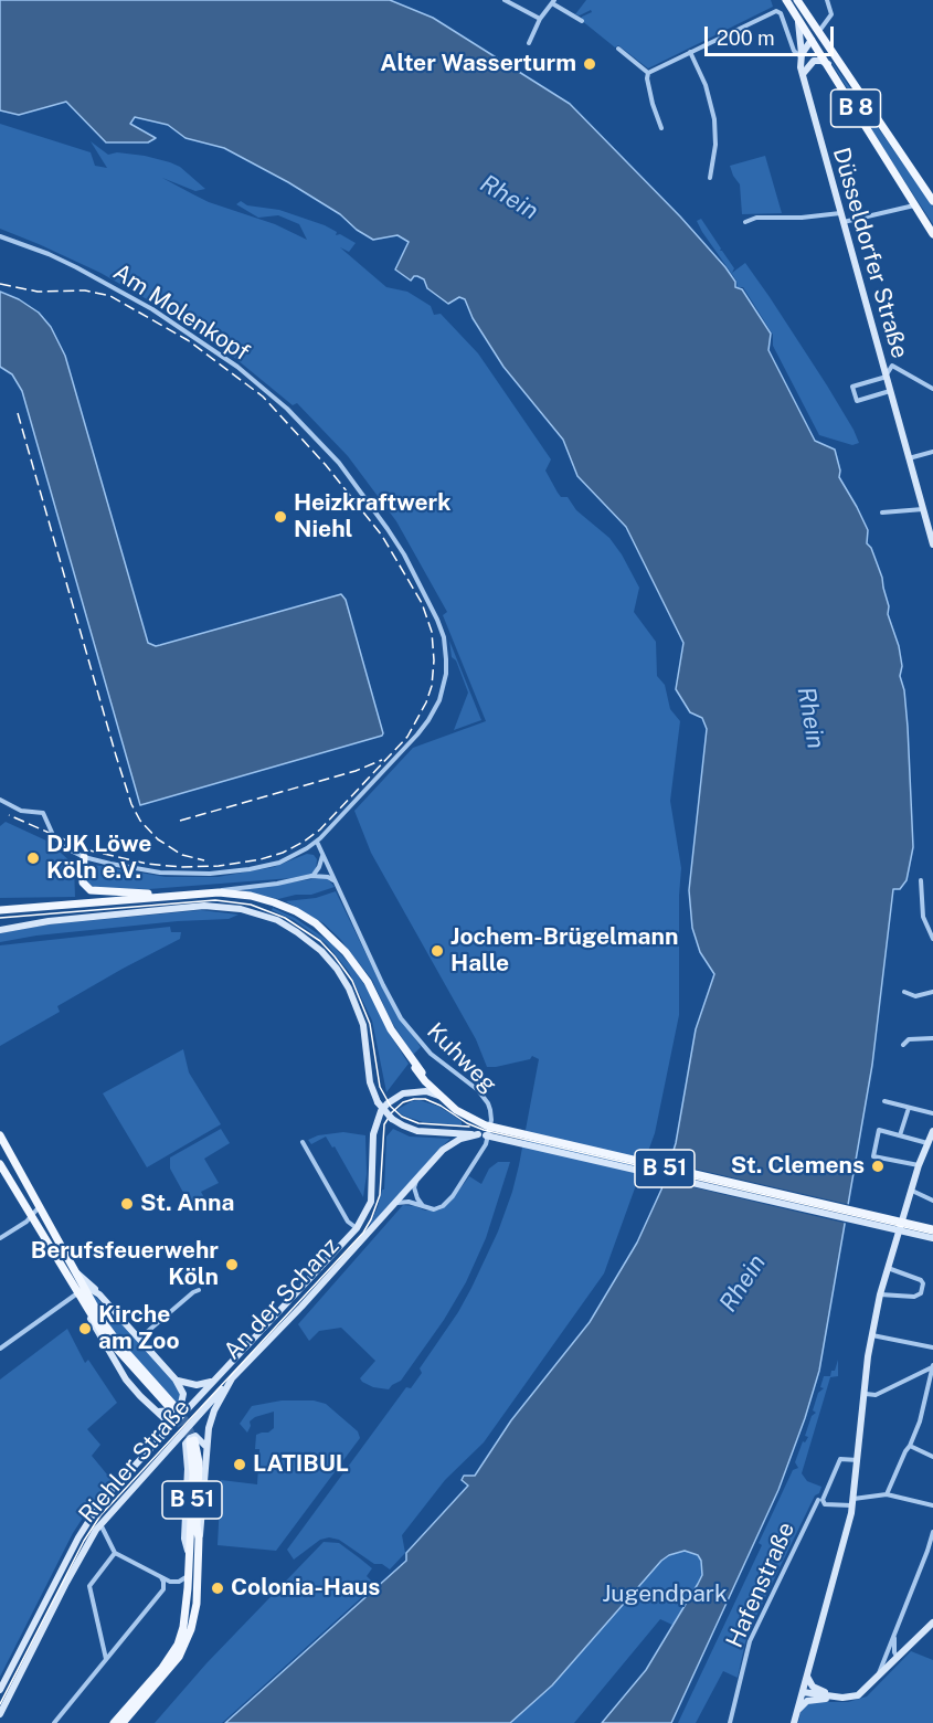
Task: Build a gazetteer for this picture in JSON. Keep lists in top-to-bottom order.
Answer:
{
  "streets": {
    "main road": [
      "B 8",
      "Düsseldorfer Straße",
      "B 51",
      "An der Schanz",
      "Riehler Straße"
    ],
    "street": ["Am Molenkopf", "Kuhweg", "Hafenstraße"]
  },
  "crossings": [
    ["Am Molenkopf", "Kuhweg"],
    ["Kuhweg", "An der Schanz"],
    ["B 51", "An der Schanz"],
    ["An der Schanz", "Riehler Straße"]
  ],
  "water": ["Rhein"],
  "parks": ["Jugendpark"],
  "places": [
    "Alter Wasserturm",
    "Heizkraftwerk Niehl",
    "DJK Löwe Köln e.V.",
    "Jochem-Brügelmann Halle",
    "St. Clemens",
    "St. Anna",
    "Berufsfeuerwehr Köln",
    "Kirche am Zoo",
    "LATIBUL",
    "Colonia-Haus"
  ],
  "scale_bar": "200 m"
}
